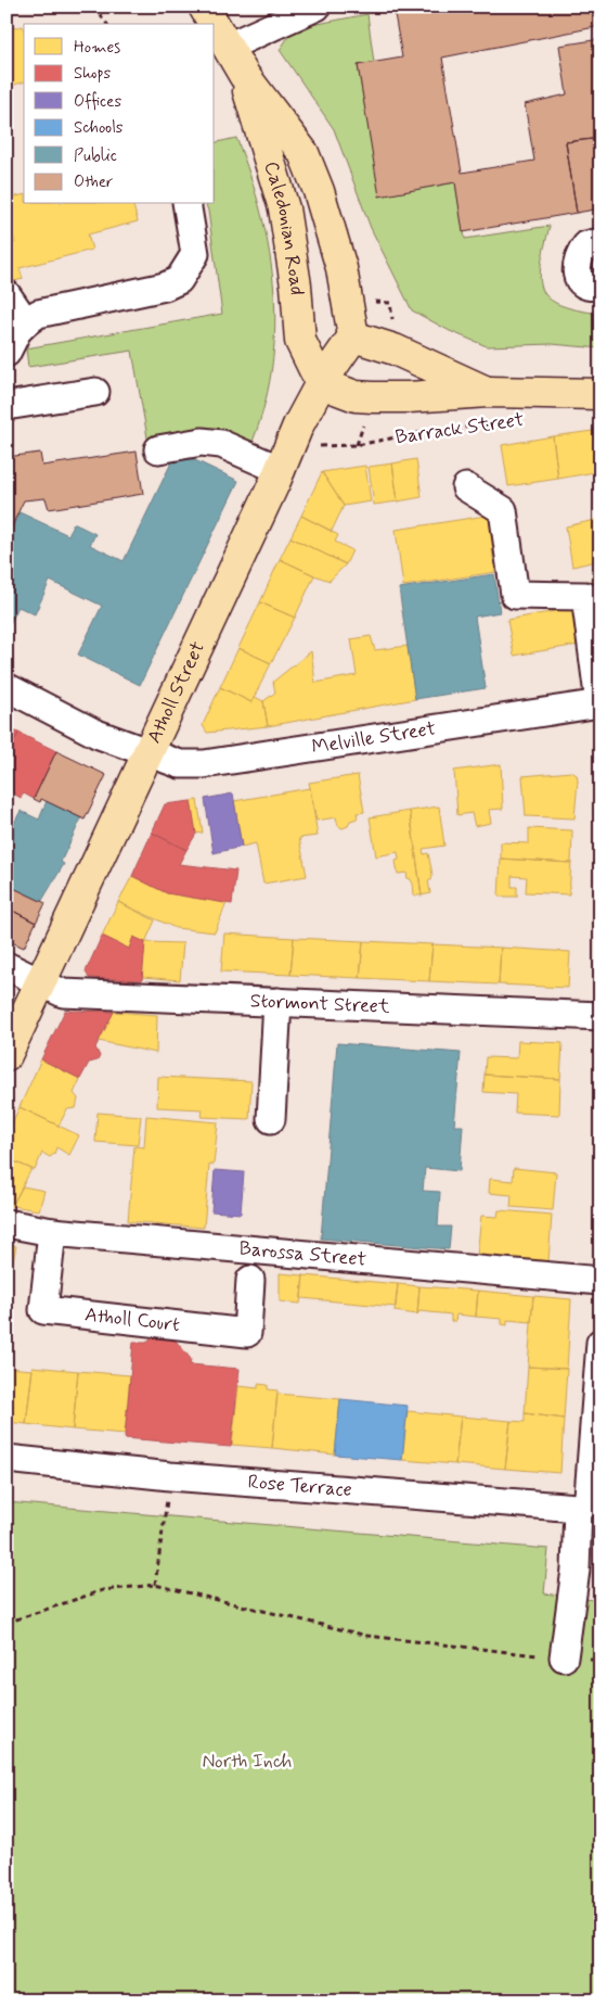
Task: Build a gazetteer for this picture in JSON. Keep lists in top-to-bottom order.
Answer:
{
  "streets": {
    "main road": ["Caledonian Road", "Barrack Street", "Atholl Street"],
    "street": [
      "Melville Street",
      "Stormont Street",
      "Barossa Street",
      "Atholl Court",
      "Rose Terrace"
    ]
  },
  "crossings": [
    ["Caledonian Road", "Barrack Street"],
    ["Caledonian Road", "Atholl Street"],
    ["Barrack Street", "Atholl Street"],
    ["Atholl Street", "Melville Street"],
    ["Atholl Street", "Stormont Street"],
    ["Barossa Street", "Atholl Court"]
  ],
  "parks": ["North Inch"],
  "legend": [
    "Homes",
    "Shops",
    "Offices",
    "Schools",
    "Public",
    "Other"
  ]
}
